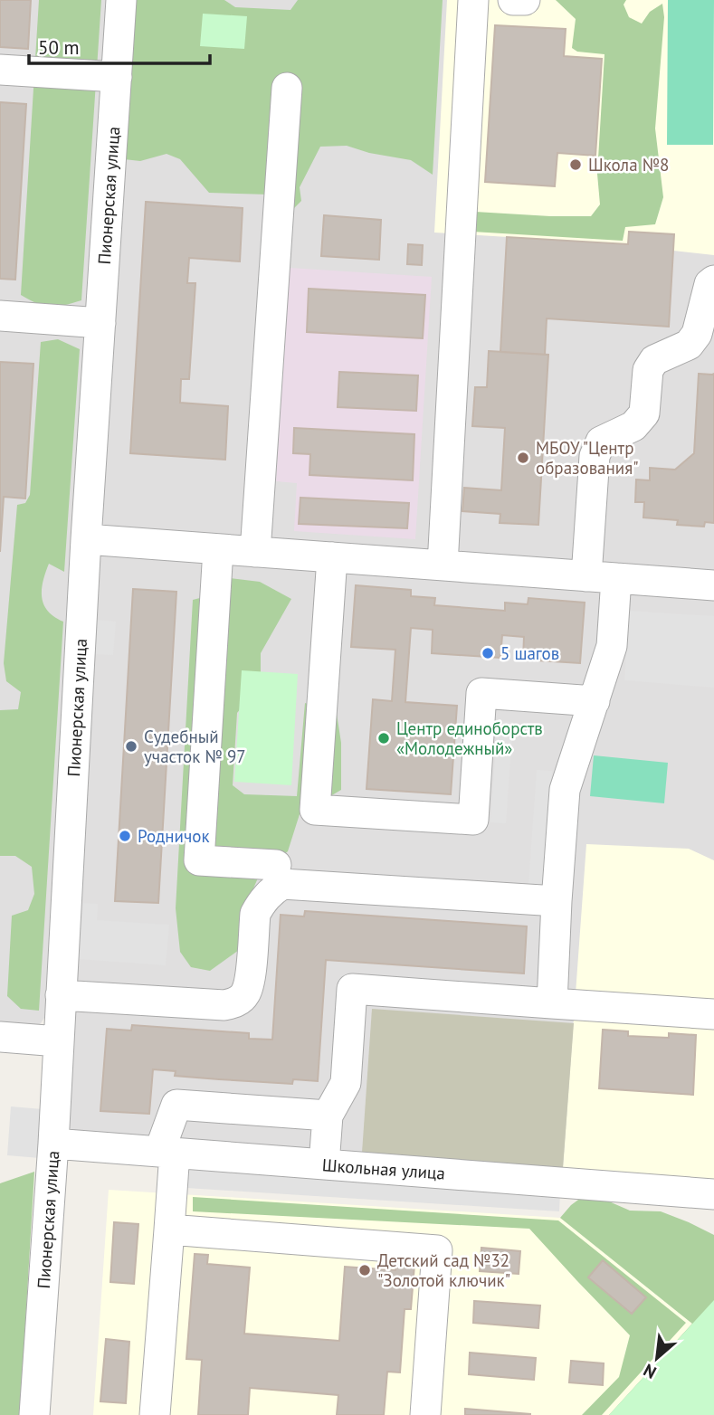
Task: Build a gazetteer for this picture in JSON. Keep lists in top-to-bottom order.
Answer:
{
  "streets": {
    "street": ["Пионерская улица", "Школьная улица"]
  },
  "crossings": [
    ["Пионерская улица", "Школьная улица"]
  ],
  "places": [
    "Школа №8",
    "МБОУ \"Центр образования\"",
    "5 шагов",
    "Центр единоборств «Молодежный»",
    "Судебный участок № 97",
    "Родничок",
    "Детский сад №32 \"Золотой ключик\""
  ],
  "scale_bar": "50 m",
  "north": "bottom left"
}
